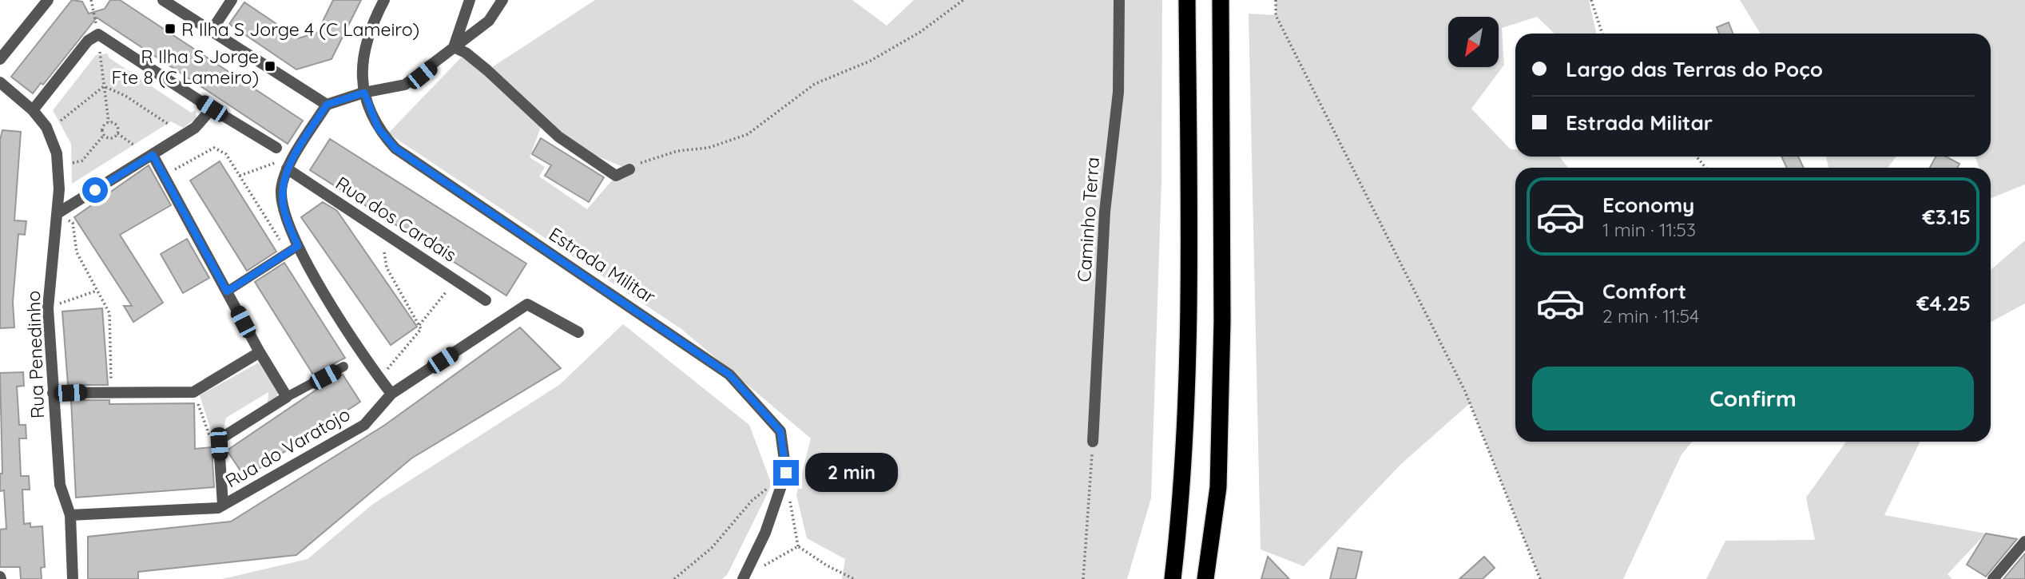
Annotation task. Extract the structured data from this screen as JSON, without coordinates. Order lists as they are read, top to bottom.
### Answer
{
  "streets": {
    "street": [
      "Rua dos Cardais",
      "Caminho Terra",
      "Estrada Militar",
      "Rua Penedinho",
      "Rua do Varatojo"
    ]
  },
  "crossings": [
    ["Rua Penedinho", "Rua do Varatojo"]
  ],
  "places": {
    "transit": ["R Ilha S Jorge 4 (C Lameiro)", "R Ilha S Jorge Fte 8 (C Lameiro)"]
  },
  "north": "bottom left",
  "page": {
    "banner": ["Largo das Terras do Poço", "Estrada Militar"],
    "list": [
      {
        "name": "Economy",
        "note": "1 min · 11:53",
        "value": "€3.15"
      },
      {
        "name": "Comfort",
        "note": "2 min · 11:54",
        "value": "€4.25"
      }
    ],
    "buttons": "Confirm",
    "bubble": "2 min"
  }
}
